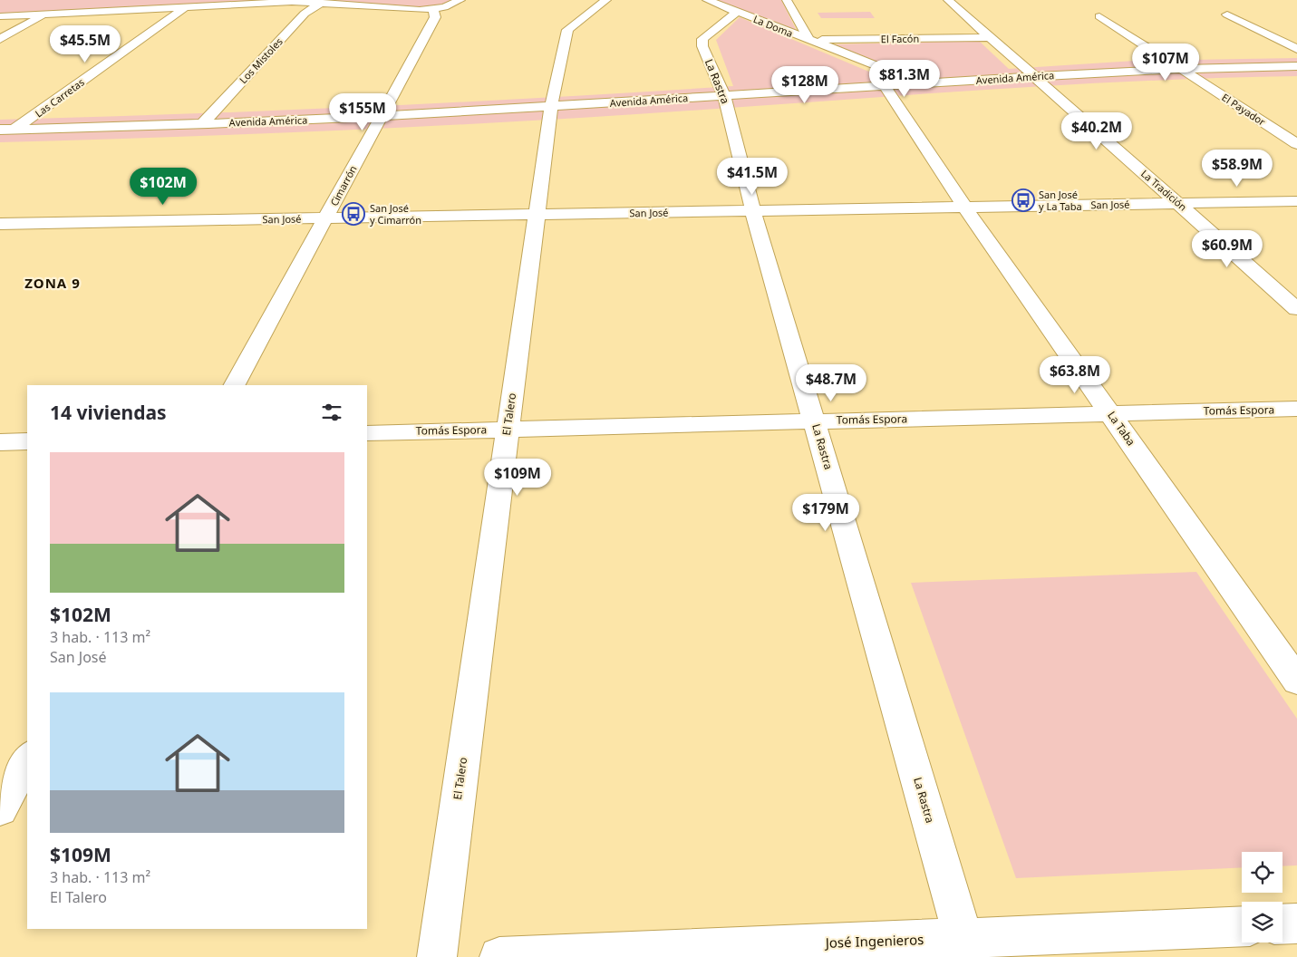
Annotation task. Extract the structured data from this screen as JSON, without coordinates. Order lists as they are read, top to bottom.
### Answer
{
  "streets": {
    "street": [
      "La Doma",
      "El Facón",
      "Los Mistoles",
      "Avenida América",
      "La Rastra",
      "Las Carretas",
      "El Payador",
      "Cimarrón",
      "La Tradición",
      "San José",
      "Tomás Espora",
      "El Talero",
      "La Taba",
      "José Ingenieros"
    ]
  },
  "crossings": [
    ["La Doma", "El Facón"],
    ["La Doma", "La Rastra"],
    ["El Facón", "La Tradición"],
    ["Los Mistoles", "Avenida América"],
    ["Avenida América", "La Rastra"],
    ["Avenida América", "Las Carretas"],
    ["Avenida América", "El Payador"],
    ["Avenida América", "Cimarrón"],
    ["Avenida América", "La Tradición"],
    ["Avenida América", "El Talero"],
    ["Avenida América", "La Taba"],
    ["La Rastra", "San José"],
    ["La Rastra", "Tomás Espora"],
    ["La Rastra", "José Ingenieros"],
    ["Cimarrón", "San José"],
    ["La Tradición", "San José"],
    ["San José", "El Talero"],
    ["San José", "La Taba"],
    ["Tomás Espora", "El Talero"],
    ["Tomás Espora", "La Taba"]
  ],
  "districts": ["ZONA 9"],
  "places": {
    "bus stop": ["San José y La Taba", "San José y Cimarrón"]
  },
  "page": {
    "price": [
      "$45.5M",
      "$107M",
      "$81.3M",
      "$128M",
      "$155M",
      "$40.2M",
      "$58.9M",
      "$41.5M",
      "$102M",
      "$60.9M",
      "$63.8M",
      "$48.7M",
      "$109M",
      "$179M"
    ],
    "heading": "14 viviendas",
    "list": [
      {
        "name": "$102M",
        "note": "3 hab. · 113 m² · San José"
      },
      {
        "name": "$109M",
        "note": "3 hab. · 113 m² · El Talero"
      }
    ]
  }
}
